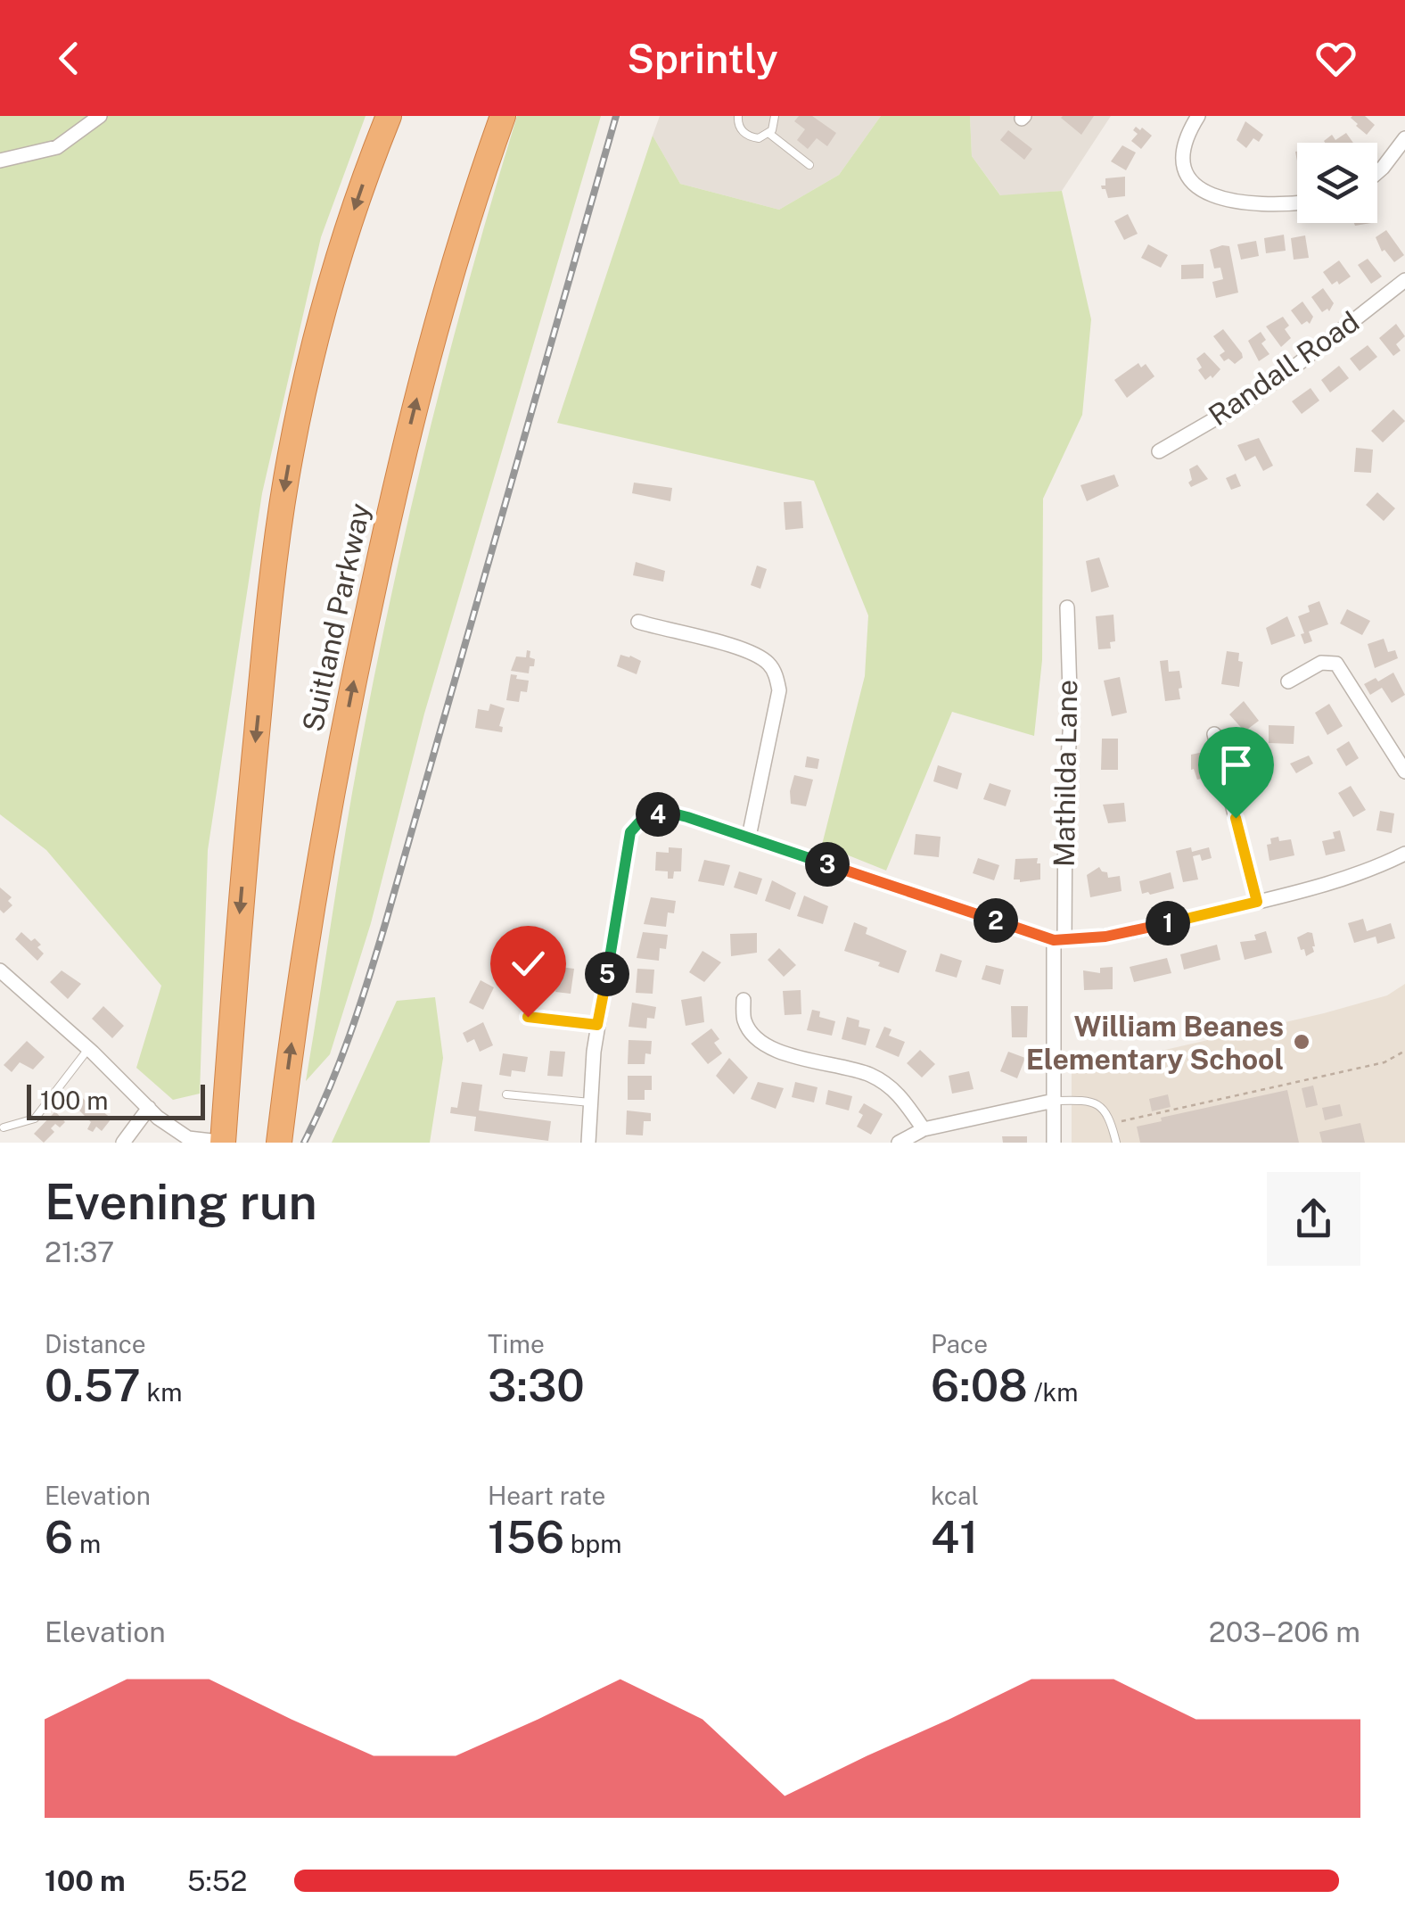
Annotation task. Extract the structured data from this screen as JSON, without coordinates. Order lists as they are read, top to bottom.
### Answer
{
  "streets": {
    "highway": ["Suitland Parkway"],
    "street": ["Randall Road", "Mathilda Lane"]
  },
  "places": ["William Beanes Elementary School"],
  "scale_bar": "100 m",
  "page": {
    "header": "Sprintly",
    "pins": [
      "4",
      "3",
      "2",
      "1",
      "5"
    ],
    "scale": "100 m",
    "heading": ["Evening run", "21:37"],
    "stats": [
      ["Distance", "0.57 km"],
      ["Time", "3:30"],
      ["Pace", "6:08 /km"],
      ["Elevation", "6 m"],
      ["Heart rate", "156 bpm"],
      ["kcal", "41"]
    ],
    "chart": ["Elevation", "203–206 m"],
    "list": [
      {
        "name": "100 m",
        "note": "5:52"
      }
    ]
  }
}
